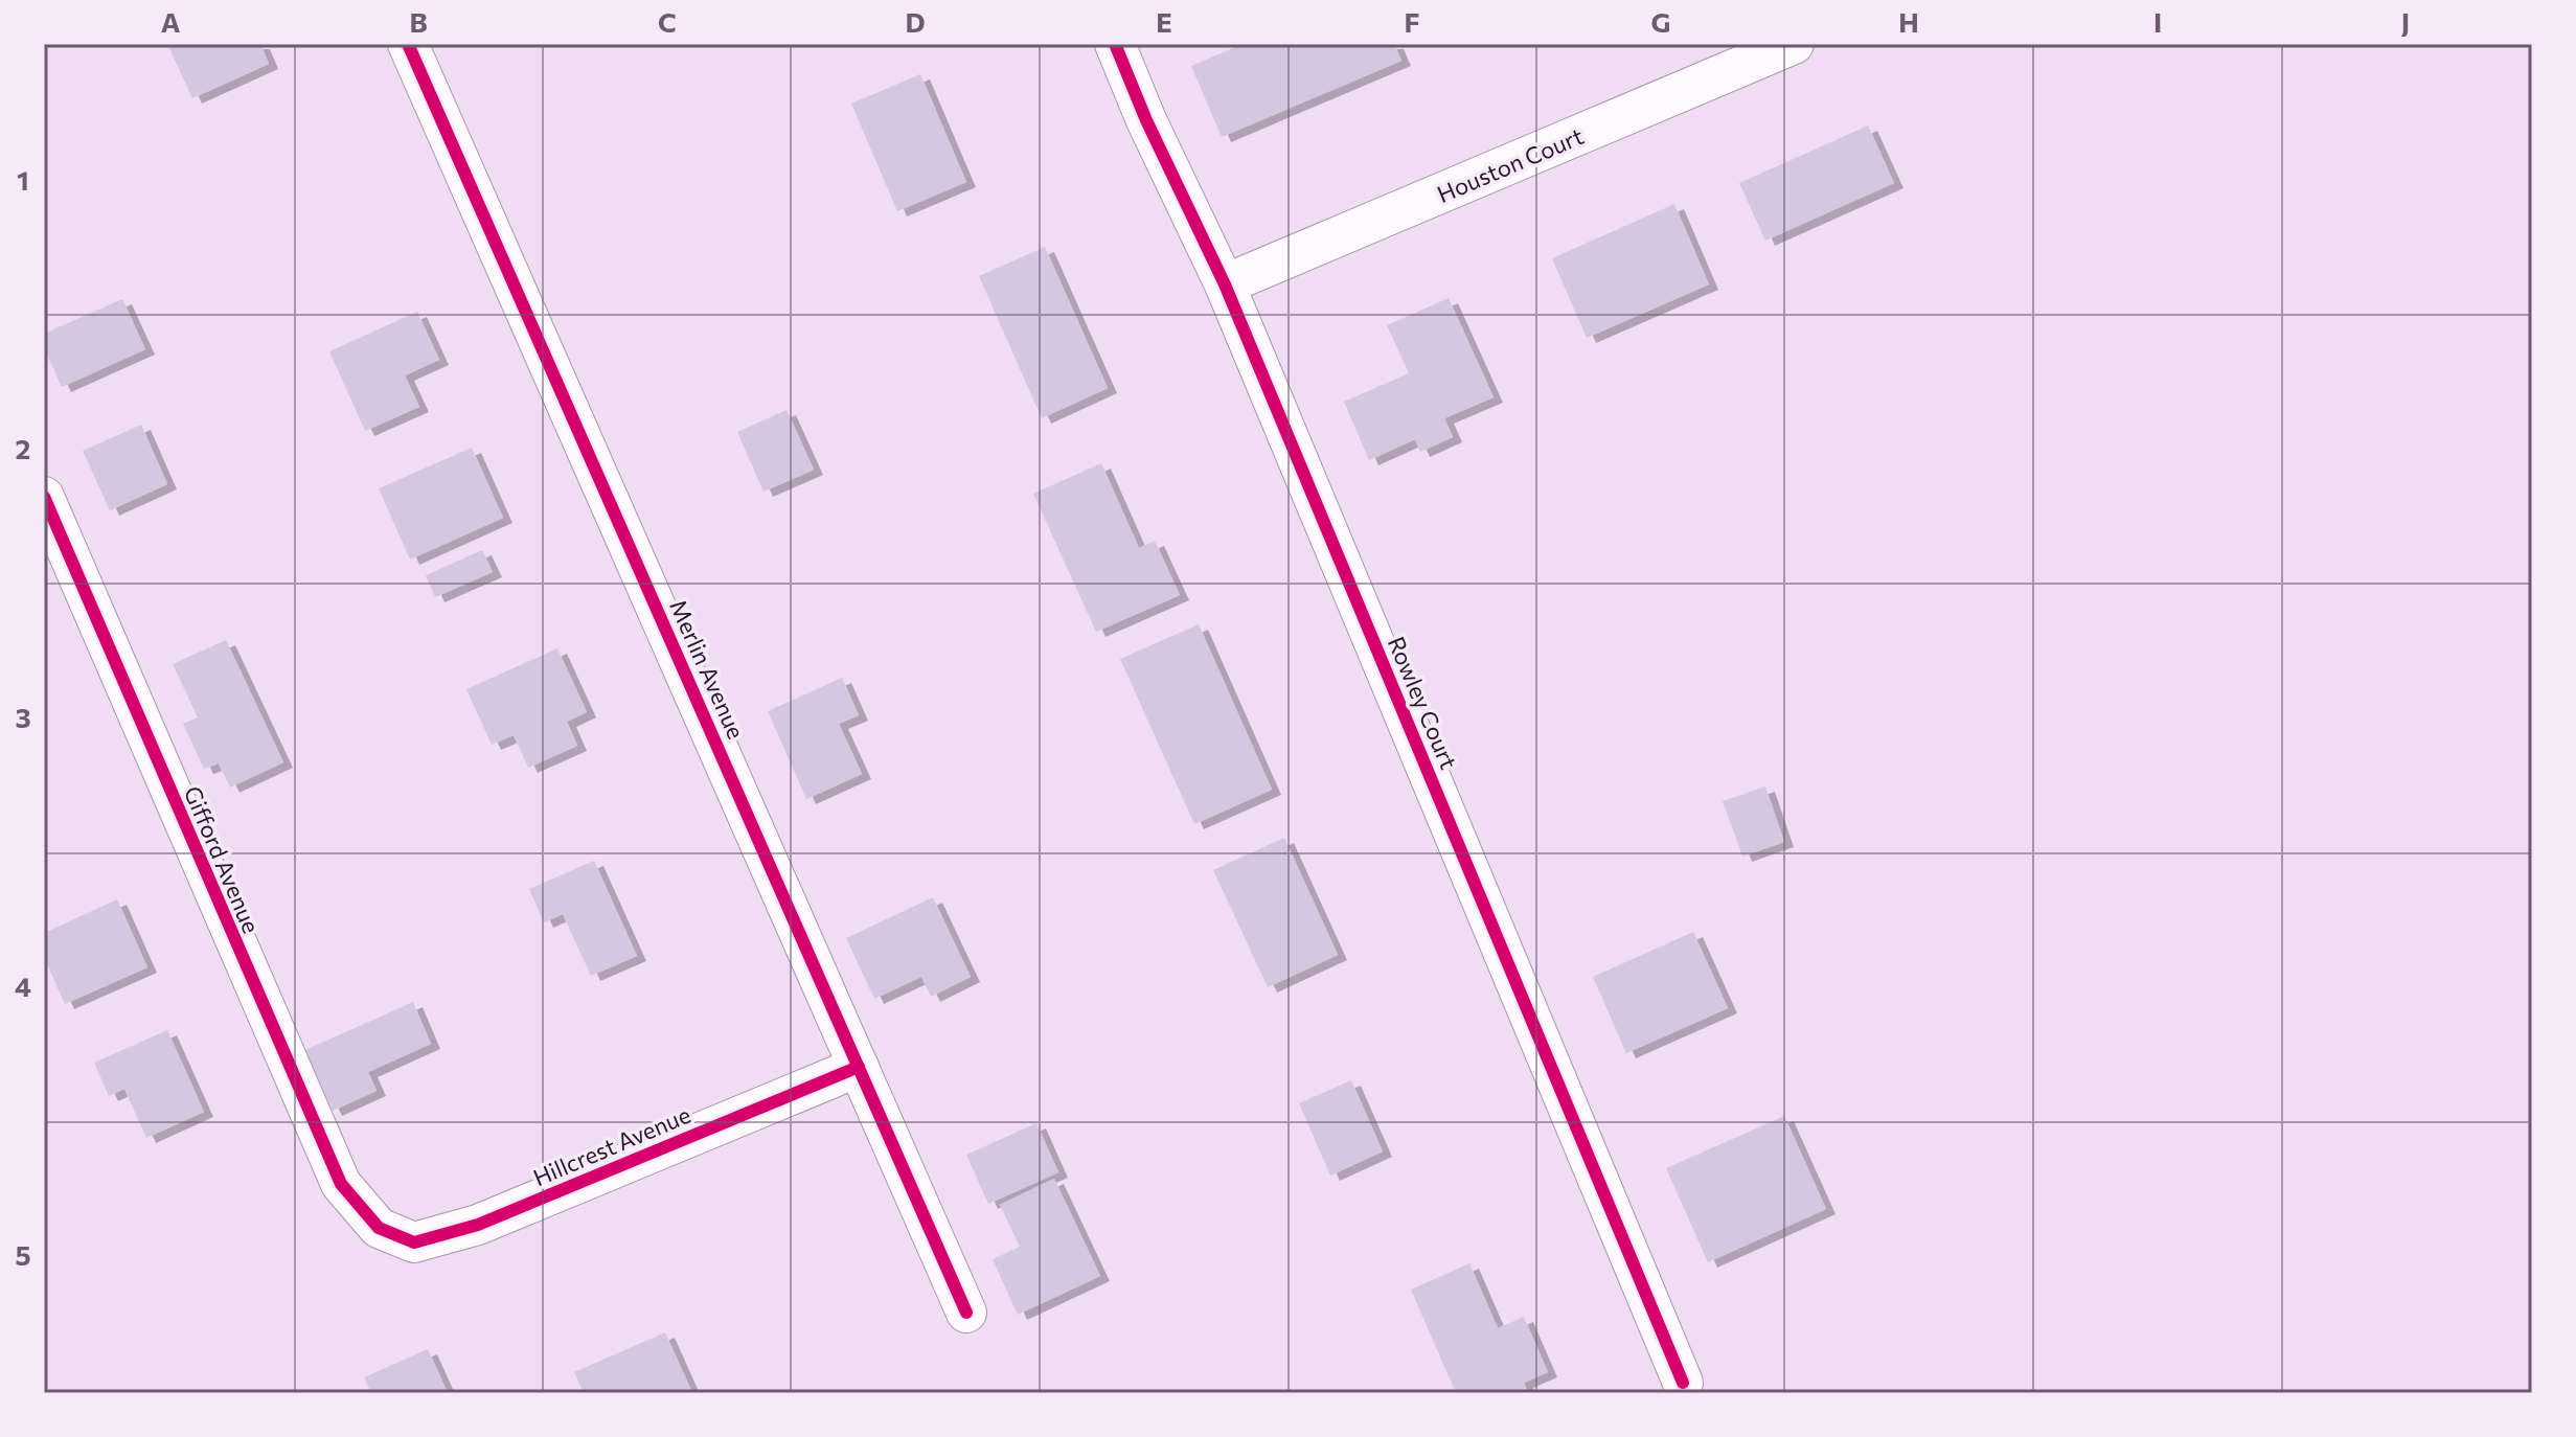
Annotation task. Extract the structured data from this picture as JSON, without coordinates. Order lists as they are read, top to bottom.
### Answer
{
  "streets": {
    "street": [
      "Houston Court",
      "Merlin Avenue",
      "Rowley Court",
      "Gifford Avenue",
      "Hillcrest Avenue"
    ]
  },
  "crossings": [
    ["Houston Court", "Rowley Court"],
    ["Merlin Avenue", "Hillcrest Avenue"],
    ["Gifford Avenue", "Hillcrest Avenue"]
  ],
  "grid": {
    "columns": [
      "A",
      "B",
      "C",
      "D",
      "E",
      "F",
      "G",
      "H",
      "I",
      "J"
    ],
    "rows": [
      "1",
      "2",
      "3",
      "4",
      "5"
    ]
  }
}
